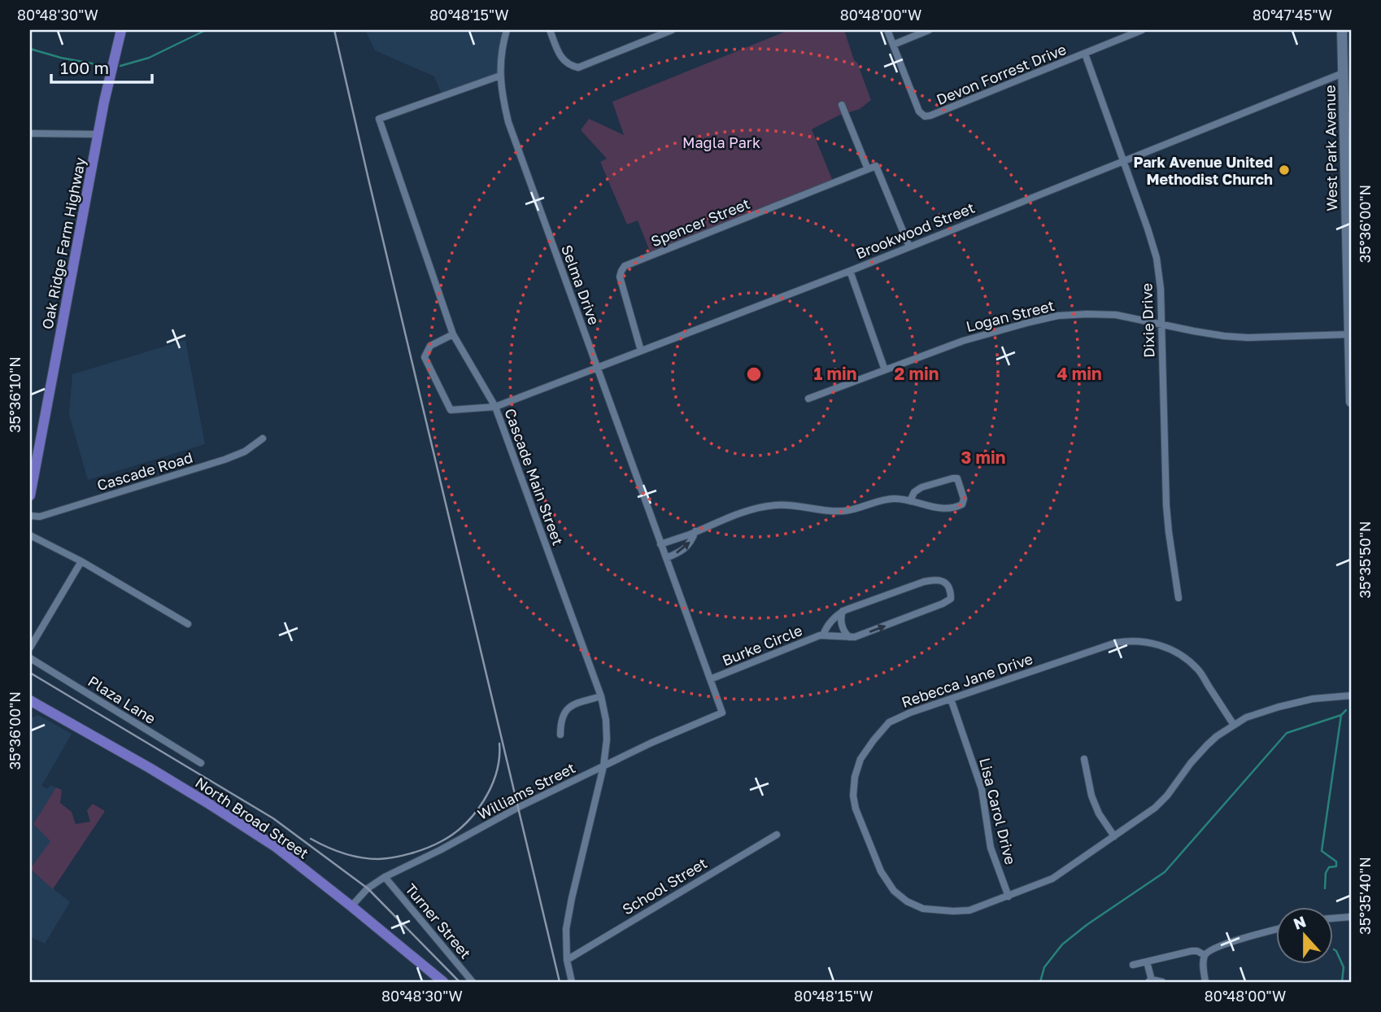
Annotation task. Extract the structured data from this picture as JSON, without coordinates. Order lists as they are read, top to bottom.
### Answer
{
  "streets": {
    "main road": ["West Park Avenue", "Oak Ridge Farm Highway", "North Broad Street"],
    "street": [
      "Devon Forrest Drive",
      "Spencer Street",
      "Brookwood Street",
      "Selma Drive",
      "Logan Street",
      "Dixie Drive",
      "Cascade Road",
      "Cascade Main Street",
      "Burke Circle",
      "Rebecca Jane Drive",
      "Plaza Lane",
      "Williams Street",
      "Lisa Carol Drive",
      "School Street",
      "Turner Street"
    ]
  },
  "crossings": [
    ["Devon Forrest Drive", "Dixie Drive"],
    ["West Park Avenue", "Brookwood Street"],
    ["West Park Avenue", "Logan Street"],
    ["Spencer Street", "Brookwood Street"],
    ["Brookwood Street", "Selma Drive"],
    ["Brookwood Street", "Dixie Drive"],
    ["Brookwood Street", "Cascade Main Street"],
    ["Selma Drive", "Cascade Main Street"],
    ["Selma Drive", "Burke Circle"],
    ["Selma Drive", "Williams Street"],
    ["Logan Street", "Dixie Drive"],
    ["Cascade Main Street", "Williams Street"],
    ["Cascade Main Street", "School Street"],
    ["Rebecca Jane Drive", "Lisa Carol Drive"],
    ["Williams Street", "North Broad Street"],
    ["Williams Street", "Turner Street"]
  ],
  "parks": ["Magla Park"],
  "places": ["Park Avenue United Methodist Church"],
  "scale_bar": "100 m",
  "north": "top",
  "coordinates": [
    "80°48'30\"W",
    "80°48'15\"W",
    "80°48'00\"W",
    "80°47'45\"W",
    "35°36'00\"N",
    "35°36'10\"N",
    "35°35'50\"N",
    "35°35'40\"N"
  ],
  "rings": [
    "1 min",
    "2 min",
    "4 min",
    "3 min"
  ]
}
